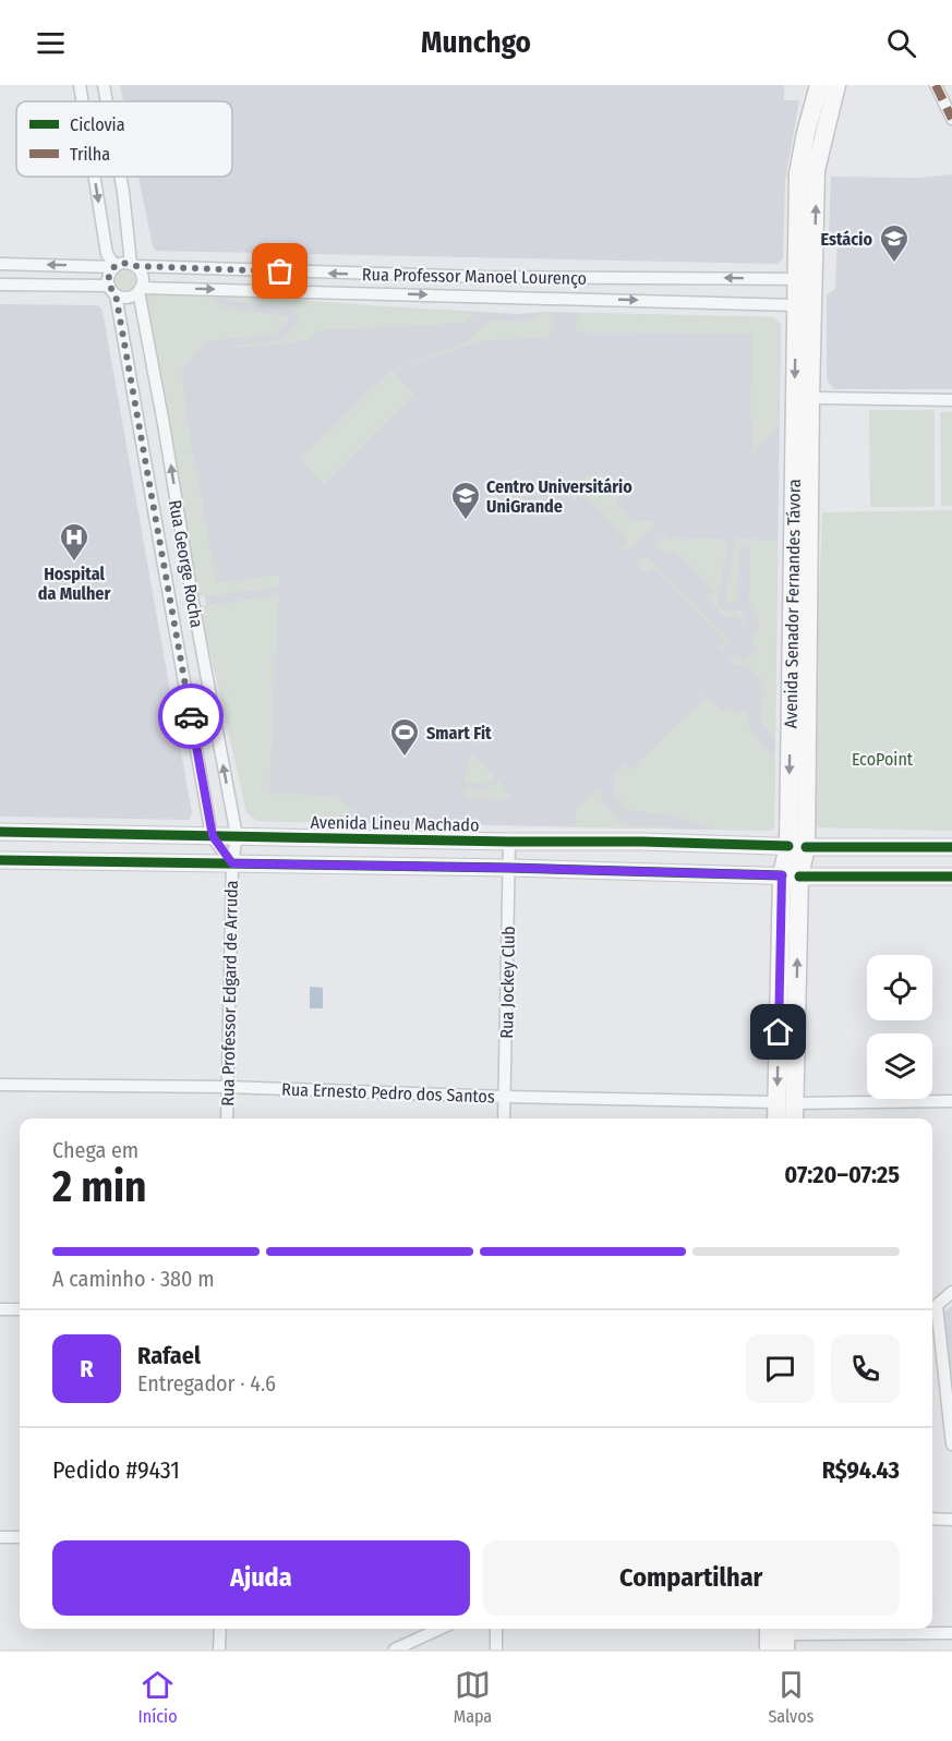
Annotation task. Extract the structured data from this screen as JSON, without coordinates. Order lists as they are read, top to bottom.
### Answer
{
  "streets": {
    "main road": ["Avenida Senador Fernandes Távora"],
    "street": [
      "Rua Professor Manoel Lourenço",
      "Rua George Rocha",
      "Avenida Lineu Machado",
      "Rua Jockey Club",
      "Rua Professor Edgard de Arruda",
      "Rua Ernesto Pedro dos Santos"
    ]
  },
  "crossings": [
    ["Rua Professor Manoel Lourenço", "Rua George Rocha"],
    ["Rua Professor Manoel Lourenço", "Avenida Senador Fernandes Távora"],
    ["Rua George Rocha", "Avenida Lineu Machado"],
    ["Rua George Rocha", "Rua Professor Edgard de Arruda"],
    ["Avenida Senador Fernandes Távora", "Avenida Lineu Machado"],
    ["Avenida Senador Fernandes Távora", "Rua Ernesto Pedro dos Santos"],
    ["Avenida Lineu Machado", "Rua Jockey Club"],
    ["Avenida Lineu Machado", "Rua Professor Edgard de Arruda"],
    ["Rua Jockey Club", "Rua Ernesto Pedro dos Santos"],
    ["Rua Professor Edgard de Arruda", "Rua Ernesto Pedro dos Santos"]
  ],
  "parks": ["EcoPoint"],
  "places": {
    "school or university": ["Estácio", "Centro Universitário UniGrande"],
    "hospital": ["Hospital da Mulher"],
    "sports": ["Smart Fit"]
  },
  "legend": ["Ciclovia", "Trilha"],
  "page": {
    "header": "Munchgo",
    "heading": ["2 min", "Chega em", "07:20–07:25"],
    "panel": [
      "Rafael",
      "Entregador · 4.6",
      "Pedido #9431",
      "R$94.43"
    ],
    "bar": "A caminho · 380 m",
    "round": "R",
    "buttons": ["Ajuda", "Compartilhar"],
    "tabs": ["Início", "Mapa", "Salvos"]
  }
}
